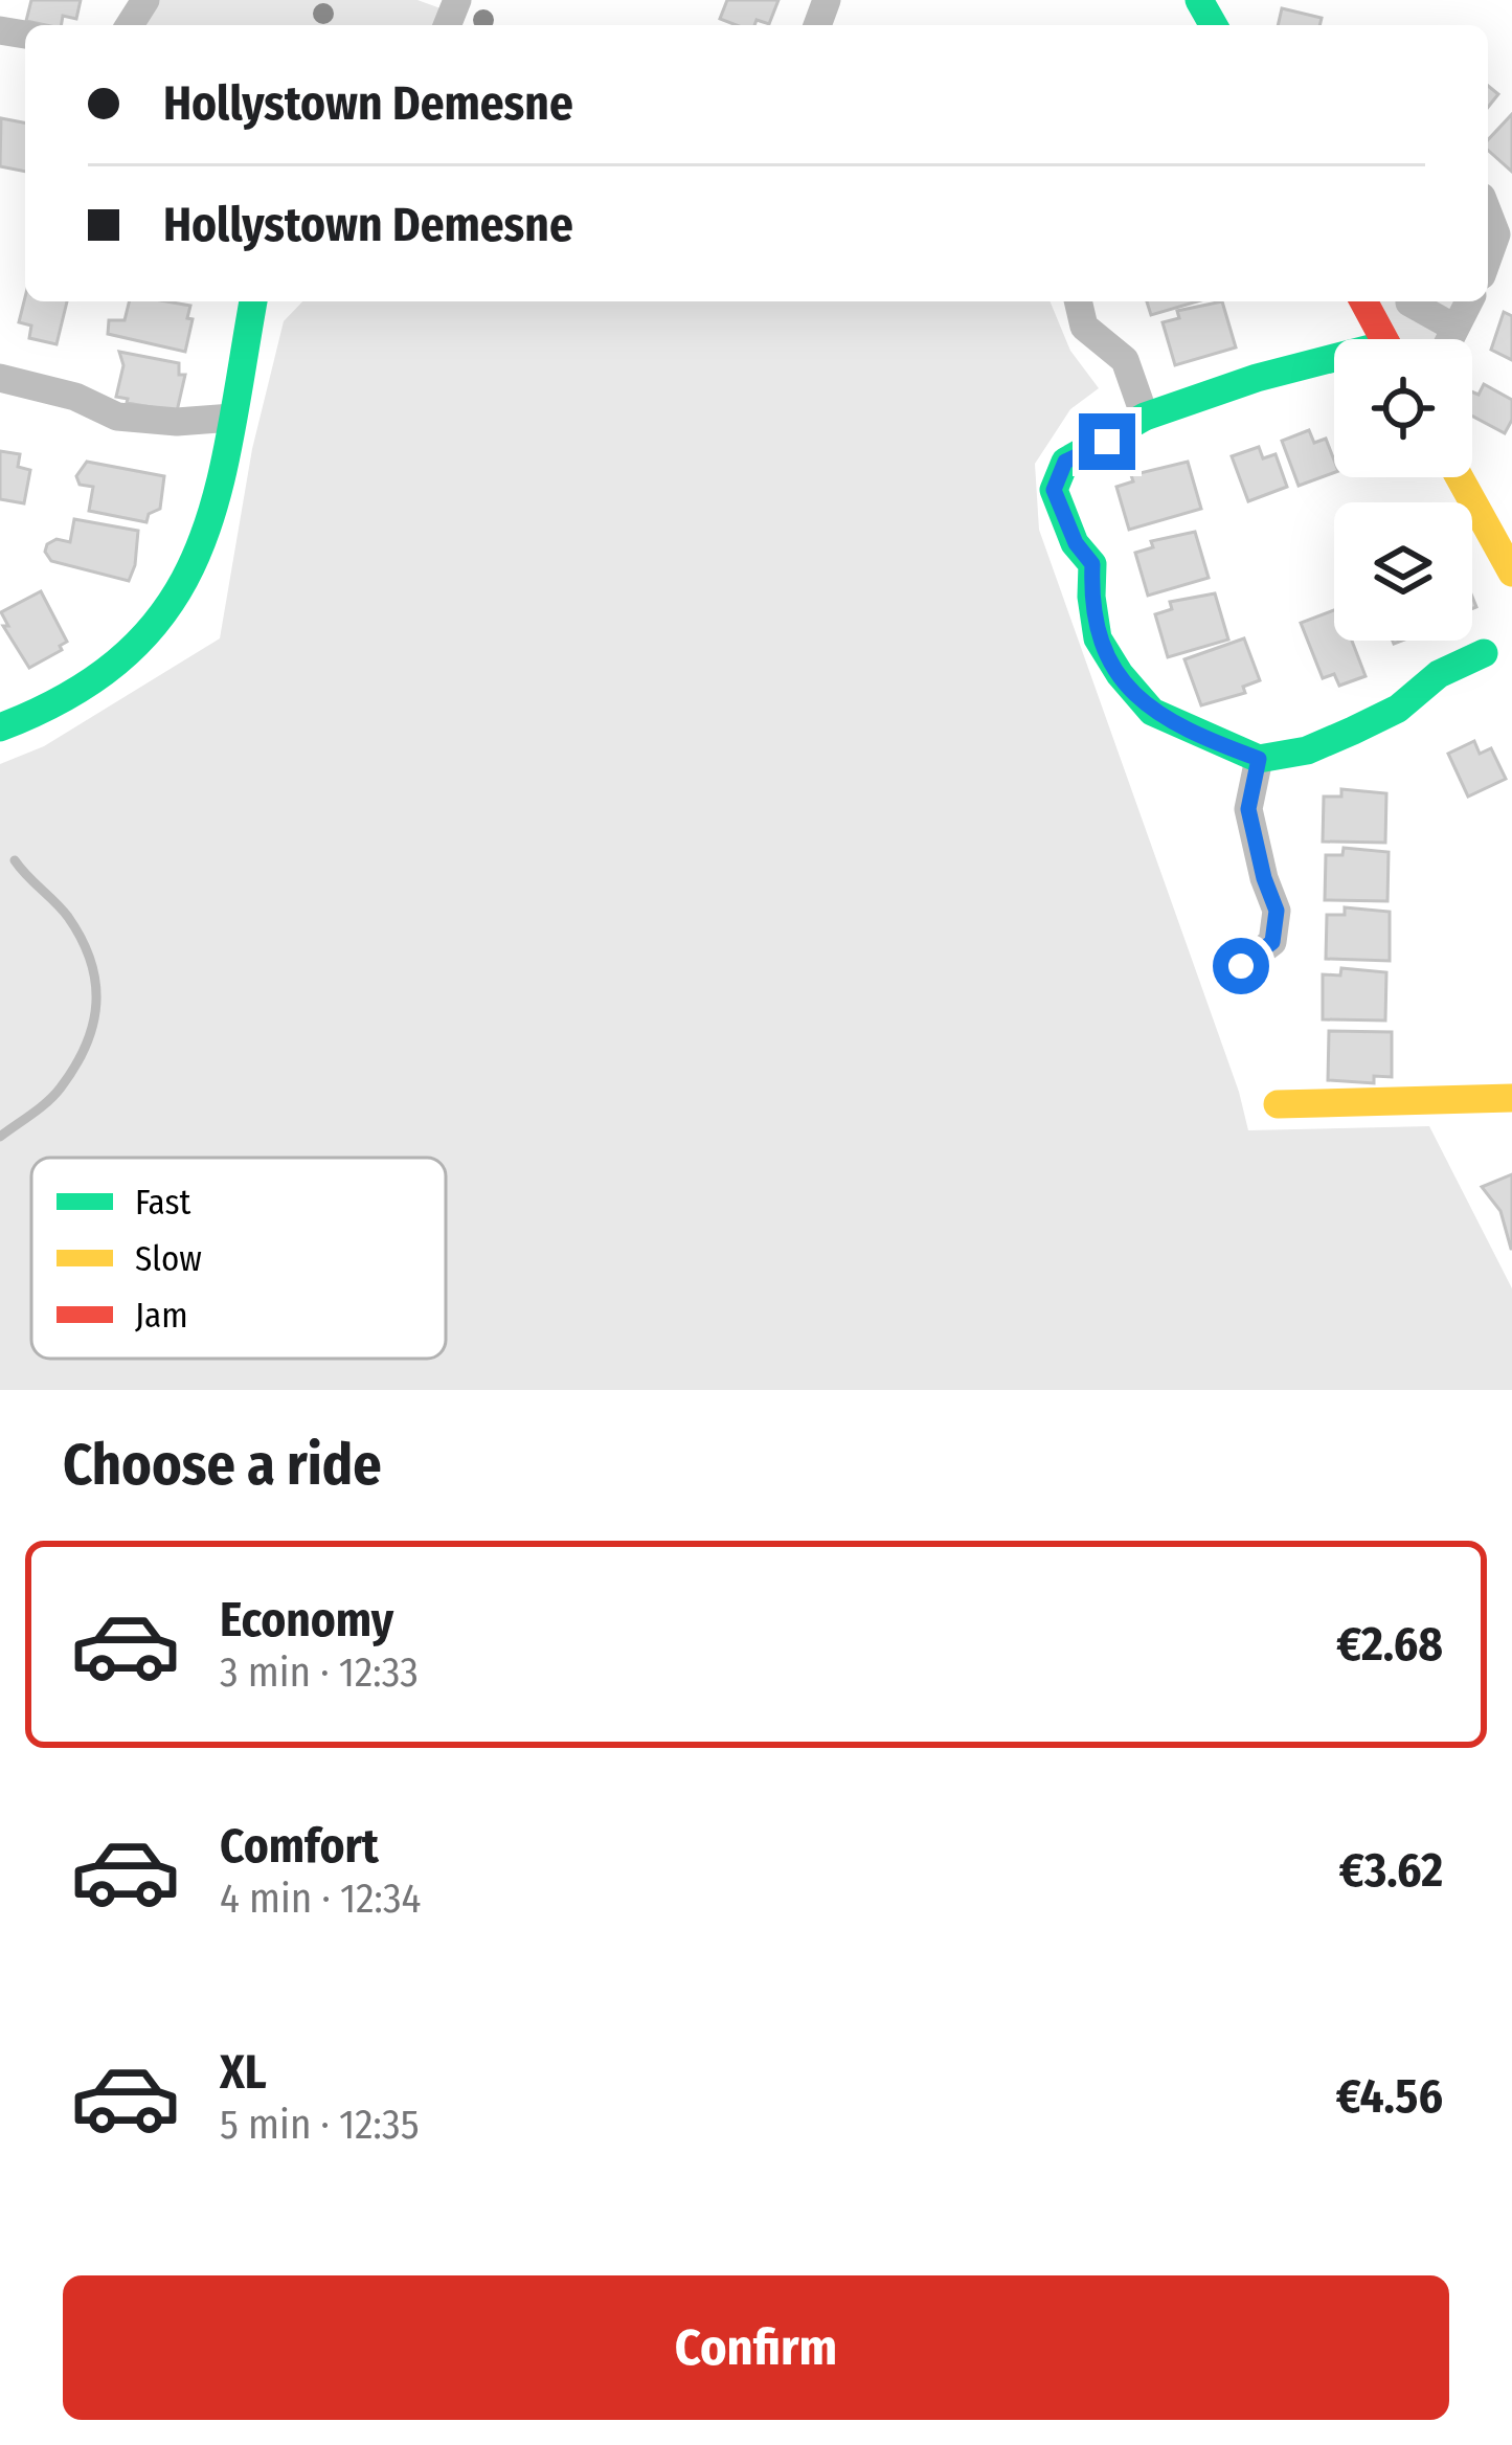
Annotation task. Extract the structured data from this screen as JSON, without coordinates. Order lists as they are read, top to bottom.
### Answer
{
  "legend": ["Fast", "Slow", "Jam"],
  "page": {
    "banner": ["Hollystown Demesne", "Hollystown Demesne"],
    "heading": "Choose a ride",
    "list": [
      {
        "name": "Economy",
        "note": "3 min · 12:33",
        "value": "€2.68"
      },
      {
        "name": "Comfort",
        "note": "4 min · 12:34",
        "value": "€3.62"
      },
      {
        "name": "XL",
        "note": "5 min · 12:35",
        "value": "€4.56"
      }
    ],
    "buttons": "Confirm"
  }
}
